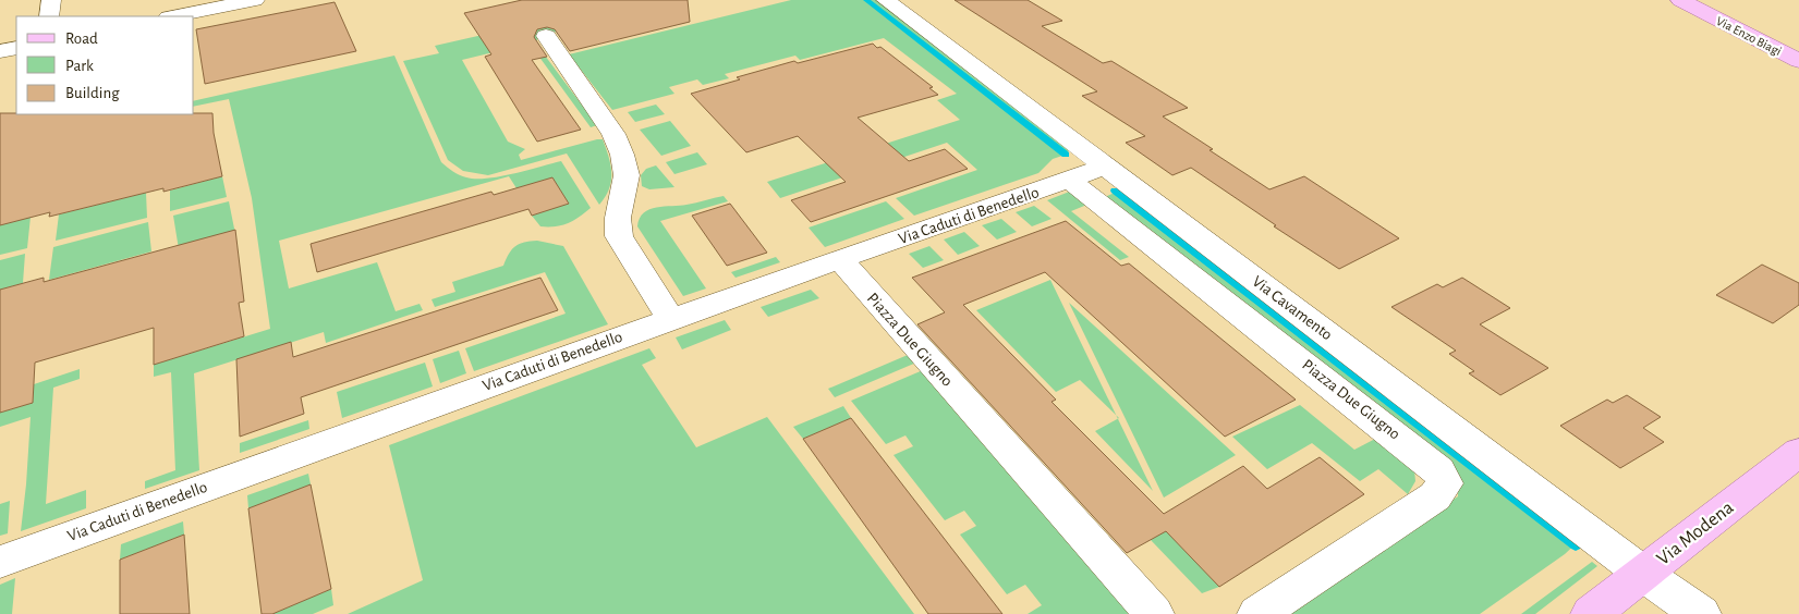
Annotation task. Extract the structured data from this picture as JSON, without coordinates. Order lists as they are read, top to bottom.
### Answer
{
  "streets": {
    "main road": ["Via Enzo Biagi", "Via Modena"],
    "street": ["Via Caduti di Benedello", "Via Cavamento", "Piazza Due Giugno"]
  },
  "crossings": [
    ["Via Caduti di Benedello", "Via Cavamento"],
    ["Via Caduti di Benedello", "Piazza Due Giugno"],
    ["Via Cavamento", "Via Modena"]
  ],
  "legend": ["Road", "Park", "Building"]
}
